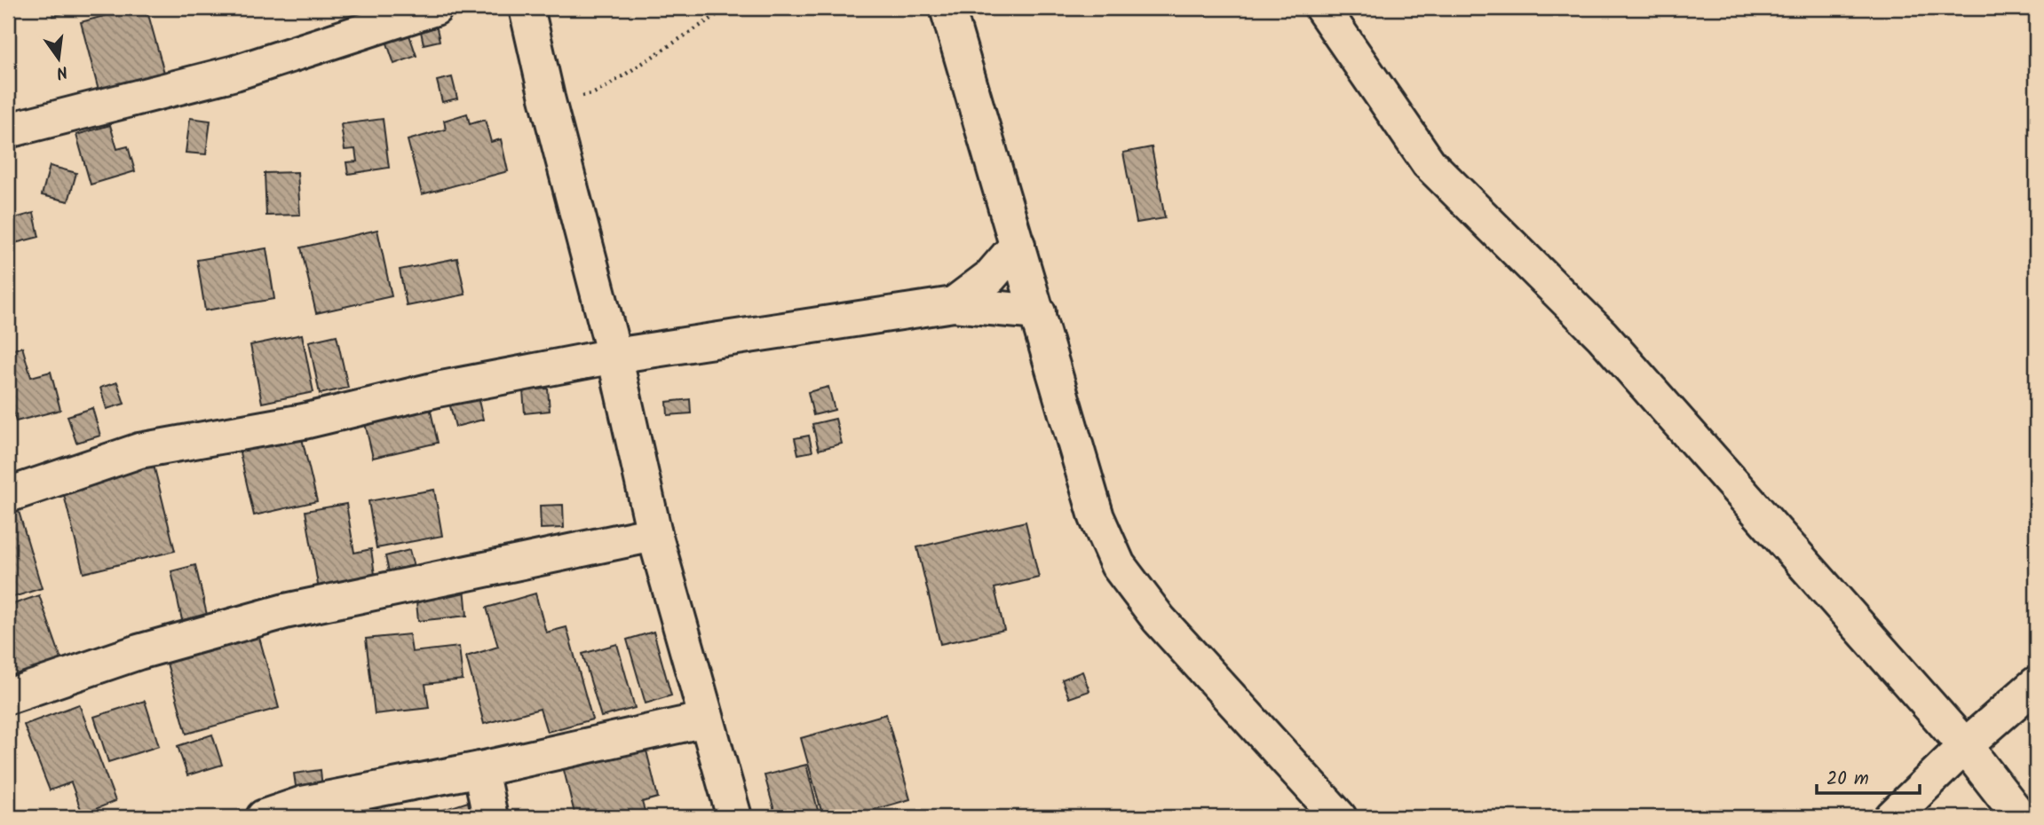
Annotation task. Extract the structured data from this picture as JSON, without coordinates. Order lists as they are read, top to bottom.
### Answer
{
  "scale_bar": "20 m",
  "north": "bottom"
}
